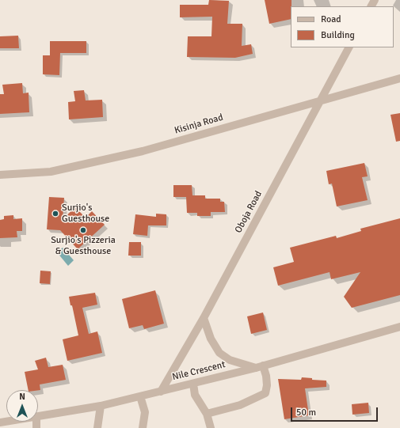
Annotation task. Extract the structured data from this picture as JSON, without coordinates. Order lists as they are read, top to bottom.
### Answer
{
  "streets": {
    "street": ["Kisinja Road", "Oboja Road", "Nile Crescent"]
  },
  "crossings": [
    ["Kisinja Road", "Oboja Road"],
    ["Oboja Road", "Nile Crescent"]
  ],
  "places": ["Surjio's Guesthouse", "Surjio's Pizzeria & Guesthouse"],
  "legend": ["Road", "Building"],
  "scale_bar": "50 m",
  "north": "top"
}
